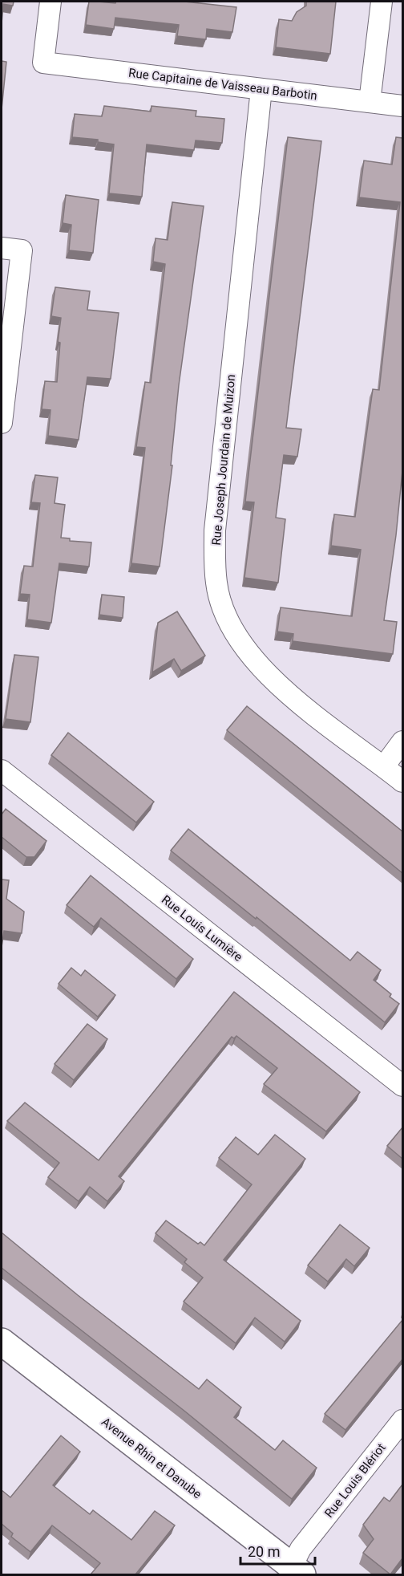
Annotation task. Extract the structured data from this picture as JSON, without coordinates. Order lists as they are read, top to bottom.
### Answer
{
  "streets": {
    "street": [
      "Rue Capitaine de Vaisseau Barbotin",
      "Rue Joseph Jourdain de Muizon",
      "Rue Louis Lumière",
      "Avenue Rhin et Danube",
      "Rue Louis Blériot"
    ]
  },
  "crossings": [
    ["Rue Capitaine de Vaisseau Barbotin", "Rue Joseph Jourdain de Muizon"],
    ["Avenue Rhin et Danube", "Rue Louis Blériot"]
  ],
  "scale_bar": "20 m"
}
